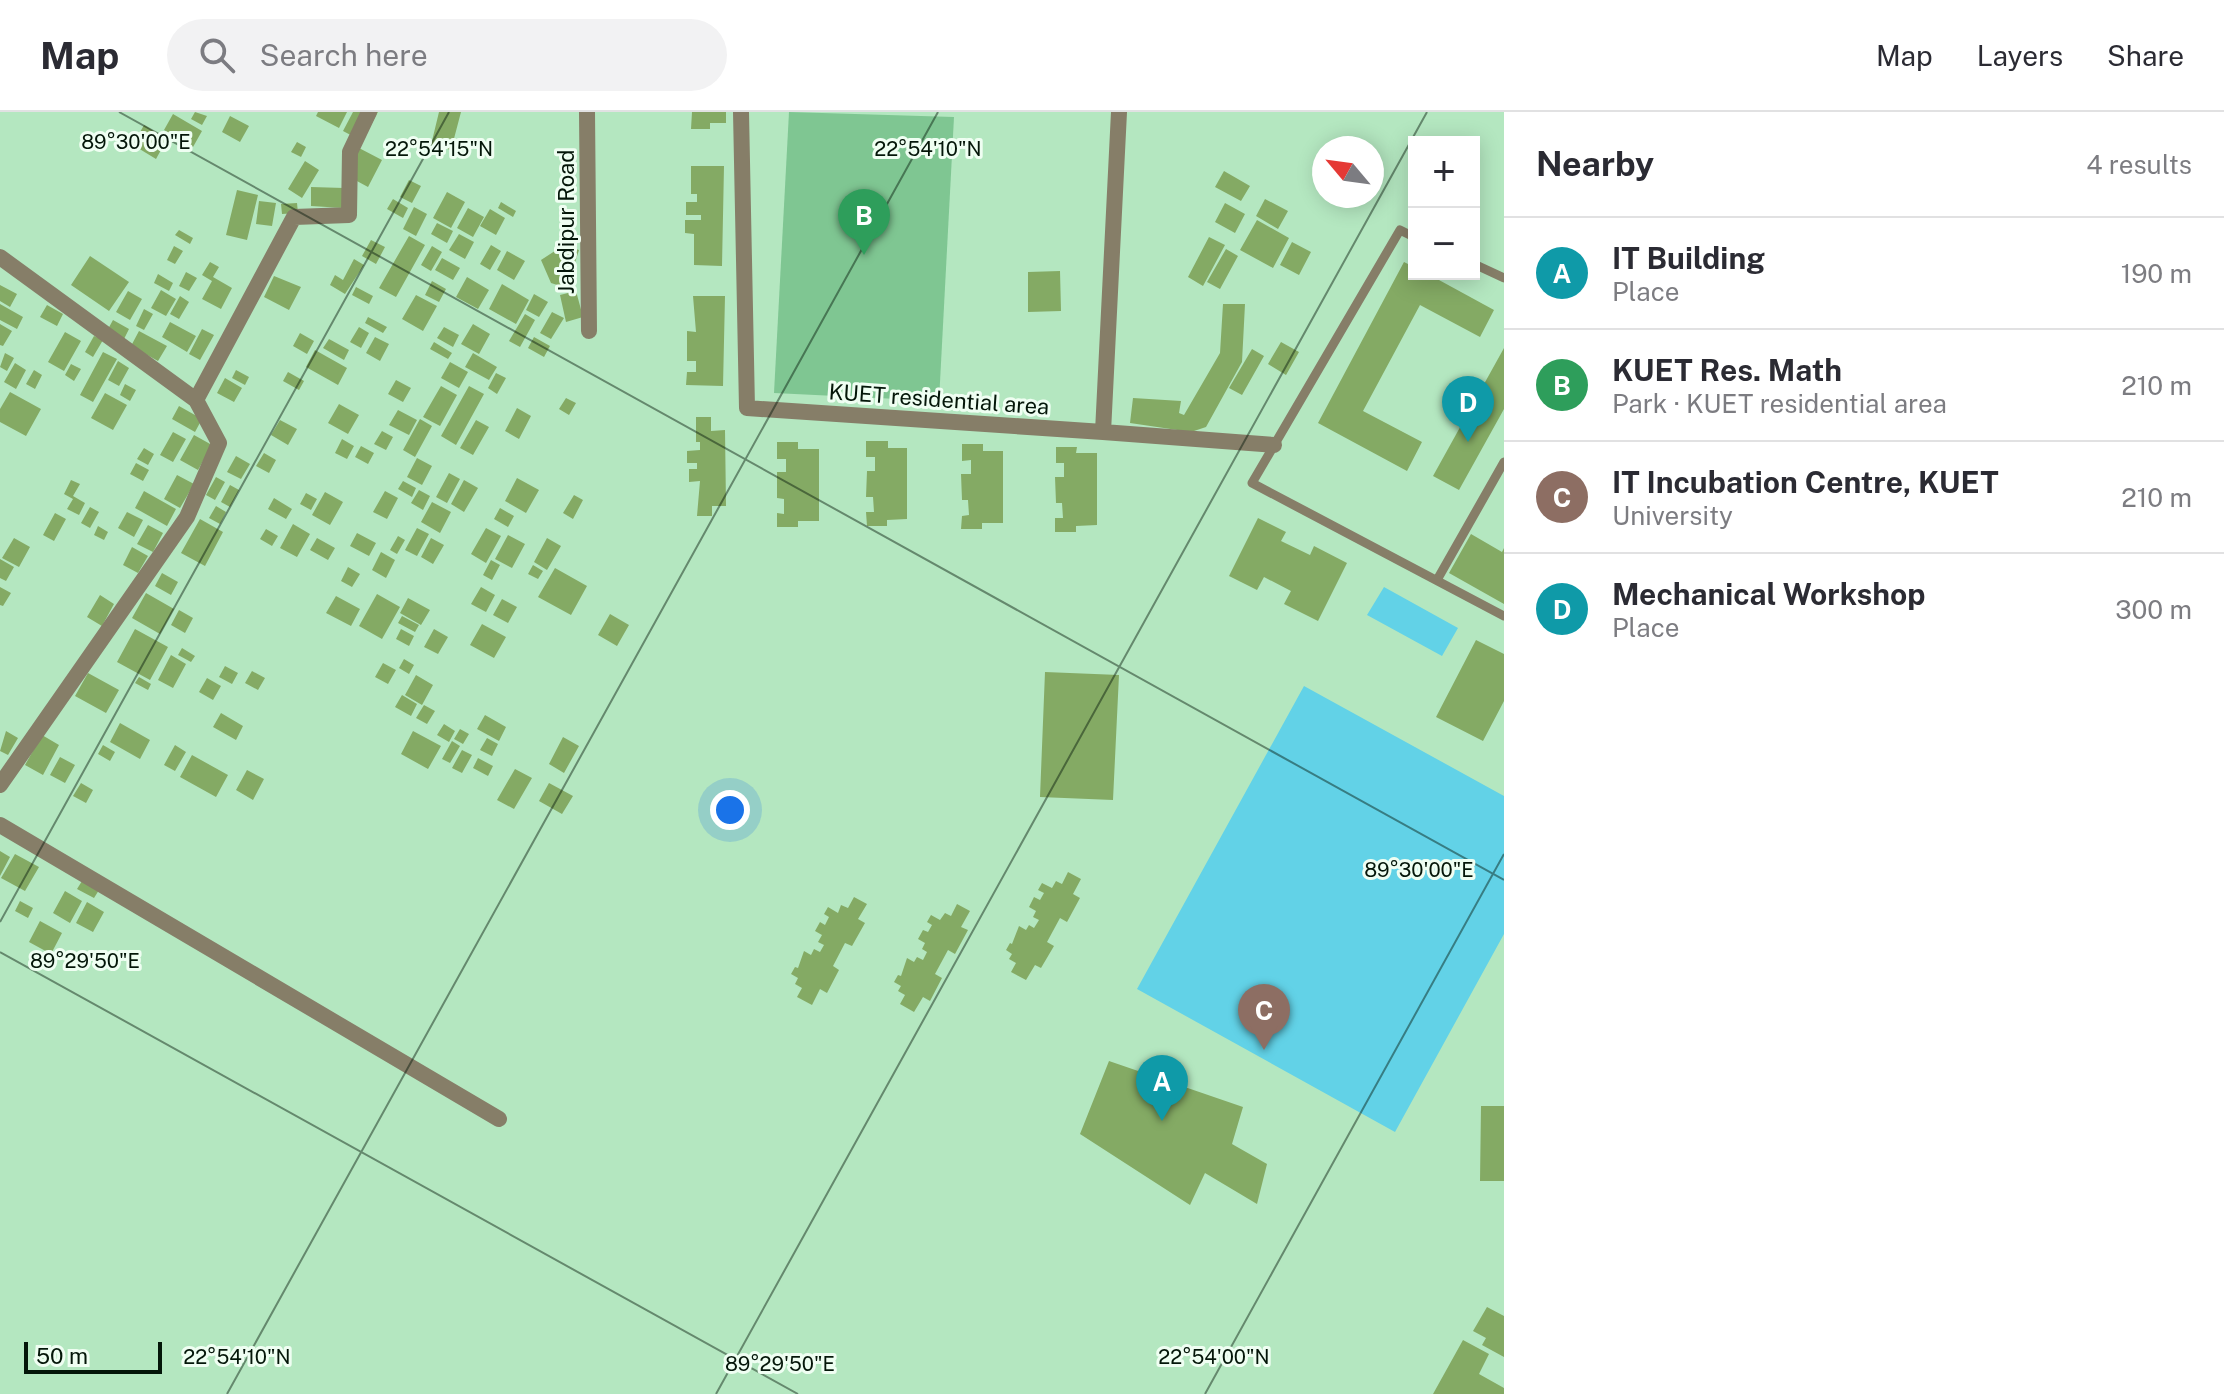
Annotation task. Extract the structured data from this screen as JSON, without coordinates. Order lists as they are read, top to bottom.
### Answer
{
  "streets": {
    "street": ["Jabdipur Road", "KUET residential area"]
  },
  "scale_bar": "50 m",
  "north": "top left",
  "page": {
    "header": "Map",
    "search": "Search here",
    "nav": ["Map", "Layers", "Share"],
    "heading": ["Nearby", "4 results"],
    "map_buttons": ["+", "−"],
    "pins": [
      "B",
      "D",
      "C",
      "A"
    ],
    "list": [
      {
        "mark": "A",
        "name": "IT Building",
        "note": "Place",
        "value": "190 m"
      },
      {
        "mark": "B",
        "name": "KUET Res. Math",
        "note": "Park · KUET residential area",
        "value": "210 m"
      },
      {
        "mark": "C",
        "name": "IT Incubation Centre, KUET",
        "note": "University",
        "value": "210 m"
      },
      {
        "mark": "D",
        "name": "Mechanical Workshop",
        "note": "Place",
        "value": "300 m"
      }
    ],
    "scale": "50 m"
  },
  "coordinates": [
    "89°30'00\"E",
    "22°54'15\"N",
    "22°54'10\"N",
    "89°29'50\"E",
    "22°54'00\"N"
  ]
}
